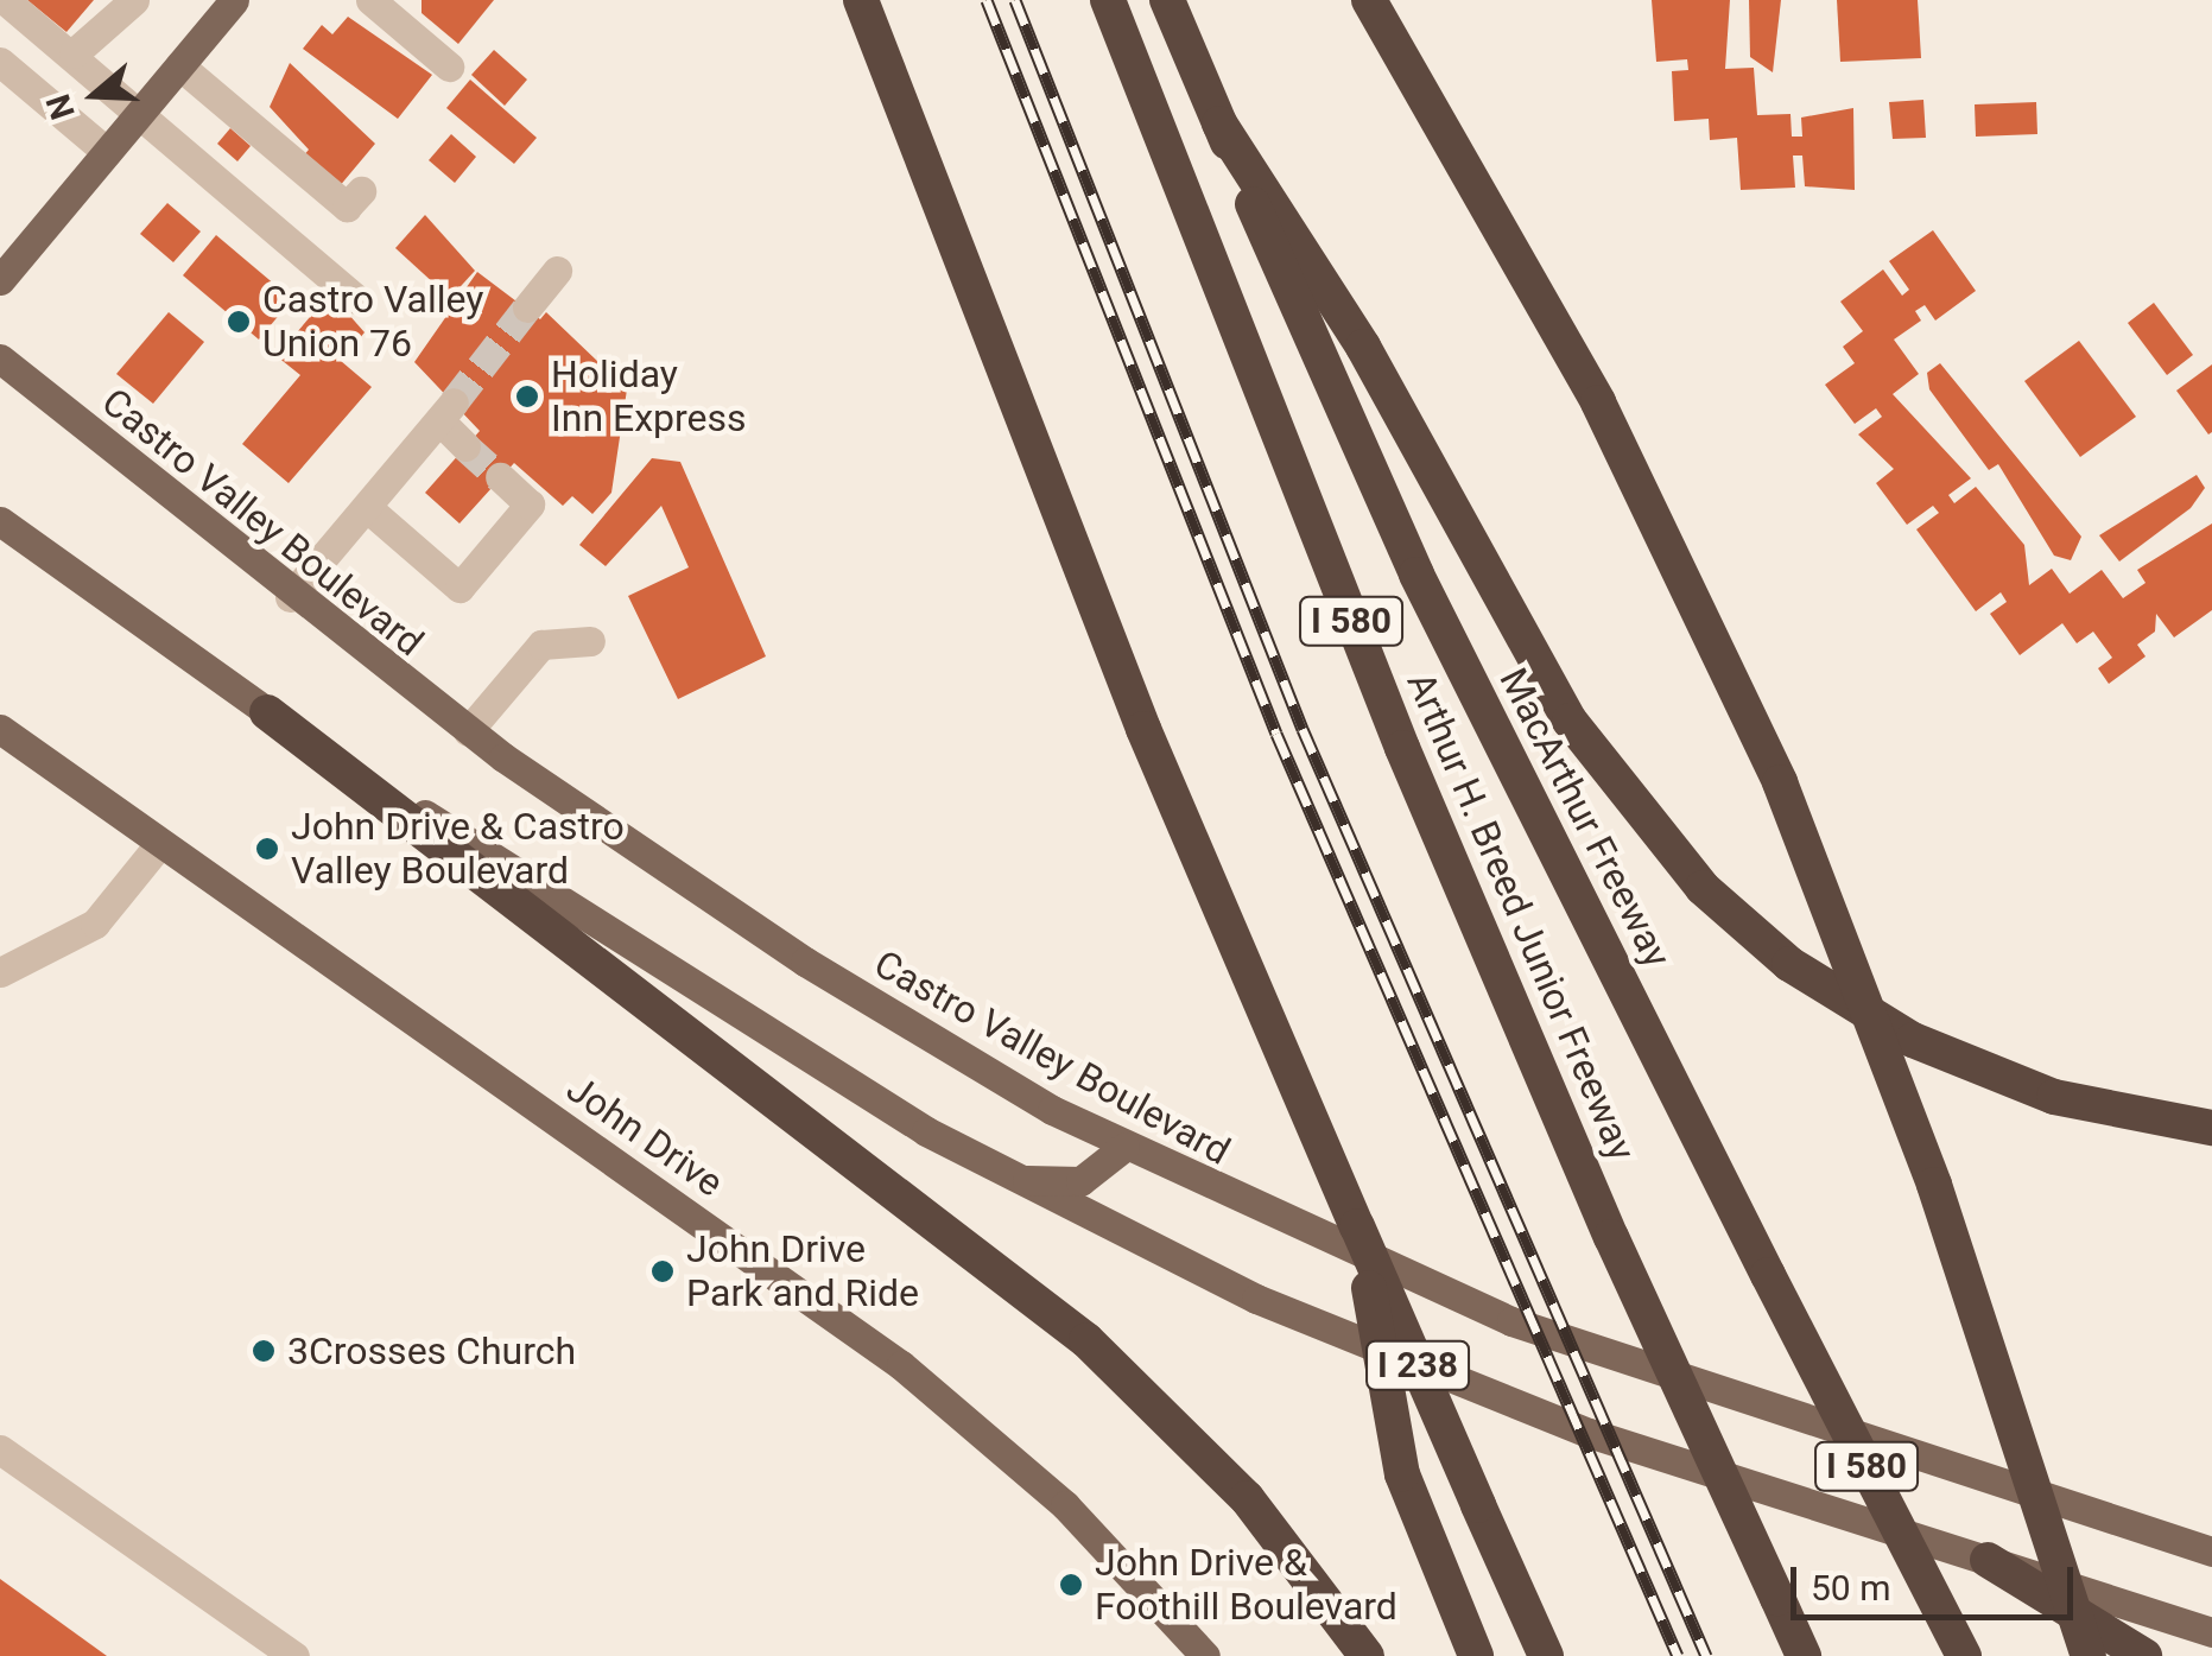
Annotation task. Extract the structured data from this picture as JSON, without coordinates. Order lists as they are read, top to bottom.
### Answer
{
  "streets": {
    "highway": [
      "I 580",
      "MacArthur Freeway",
      "Arthur H. Breed Junior Freeway",
      "I 238"
    ],
    "main road": ["Castro Valley Boulevard", "John Drive"]
  },
  "places": [
    "Castro Valley Union 76",
    "Holiday Inn Express",
    "John Drive & Castro Valley Boulevard",
    "John Drive Park and Ride",
    "3Crosses Church",
    "John Drive & Foothill Boulevard"
  ],
  "scale_bar": "50 m",
  "north": "left"
}
